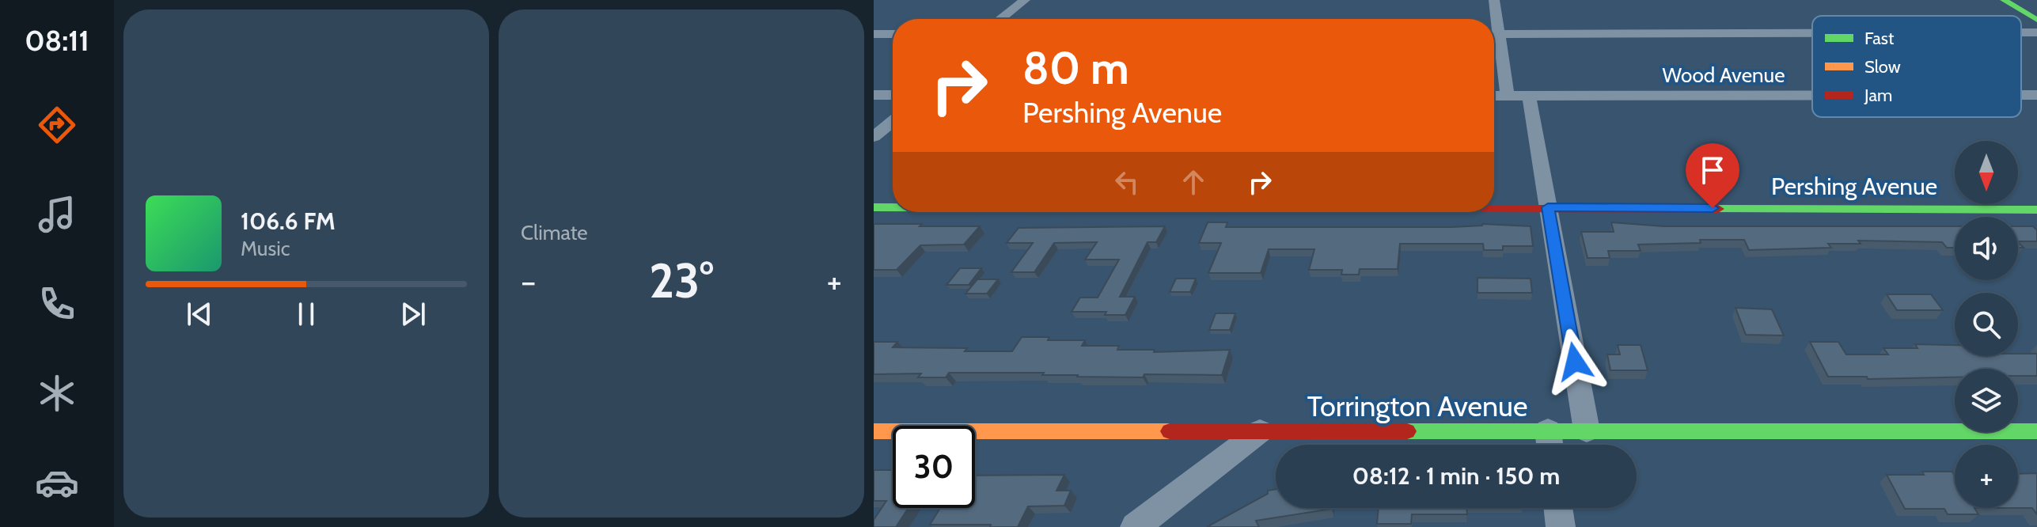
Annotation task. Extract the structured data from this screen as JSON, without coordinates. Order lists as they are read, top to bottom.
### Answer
{
  "streets": {
    "street": ["Wood Avenue", "Pershing Avenue", "Torrington Avenue"]
  },
  "legend": ["Fast", "Slow", "Jam"],
  "north": "bottom",
  "page": {
    "tabs": "08:11",
    "tile": "Climate",
    "turn": ["80 m", "Pershing Avenue"],
    "map_buttons": "+",
    "song": ["106.6 FM", "Music"],
    "heat": ["−", "23°", "+"],
    "limit": "30",
    "trip": "08:12 · 1 min · 150 m"
  }
}
